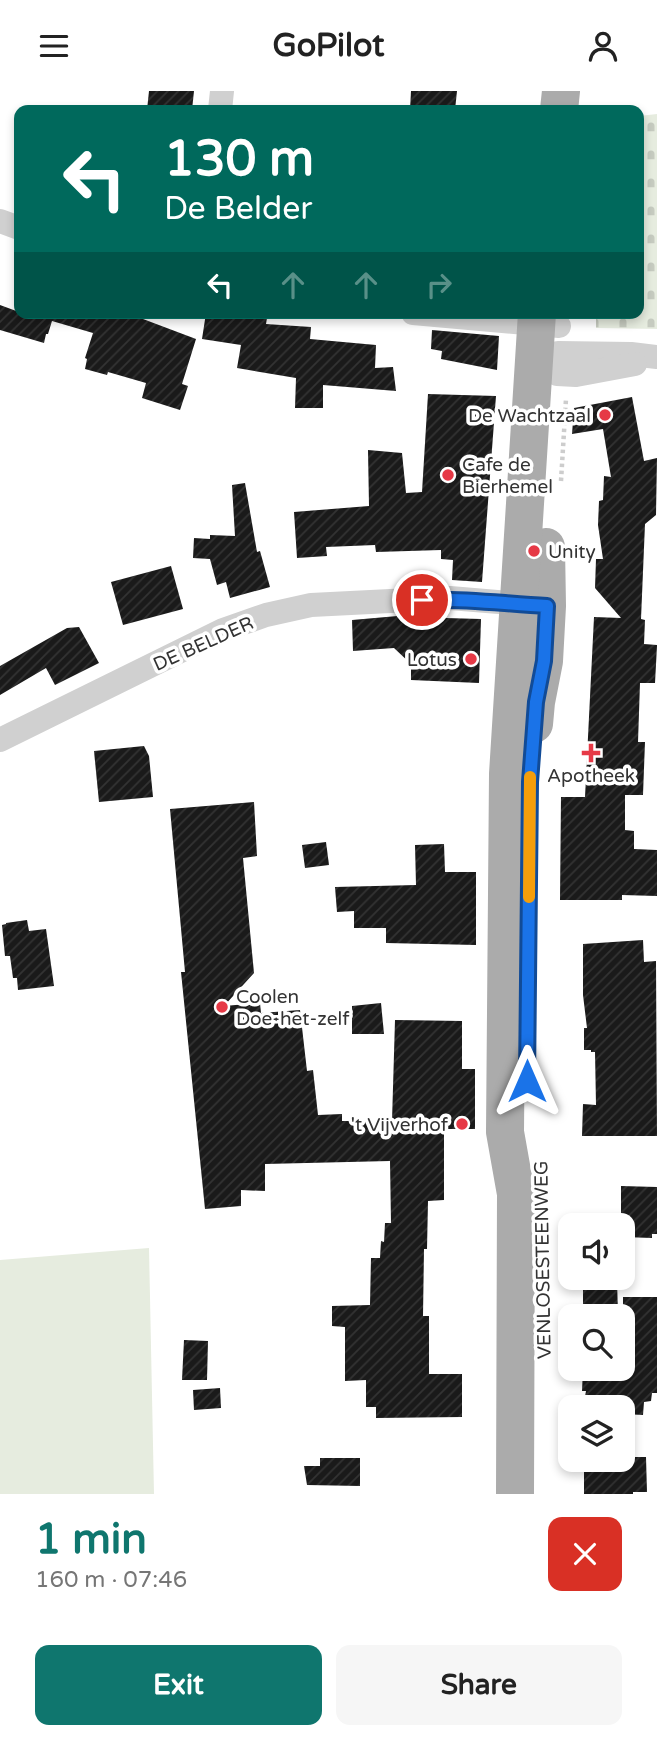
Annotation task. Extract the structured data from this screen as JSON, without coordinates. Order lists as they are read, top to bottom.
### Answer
{
  "streets": {
    "main road": ["VENLOSESTEENWEG"],
    "street": ["DE BELDER"]
  },
  "crossings": [
    ["DE BELDER", "VENLOSESTEENWEG"]
  ],
  "places": {
    "other": [
      "De Wachtzaal",
      "Cafe de Bierhemel",
      "Unity",
      "Lotus",
      "Coolen Doe-het-zelf",
      "'t Vijverhof"
    ],
    "health": ["Apotheek"]
  },
  "page": {
    "header": "GoPilot",
    "turn": ["130 m", "De Belder"],
    "heading": ["1 min", "160 m · 07:46"],
    "buttons": ["Exit", "Share"]
  }
}
